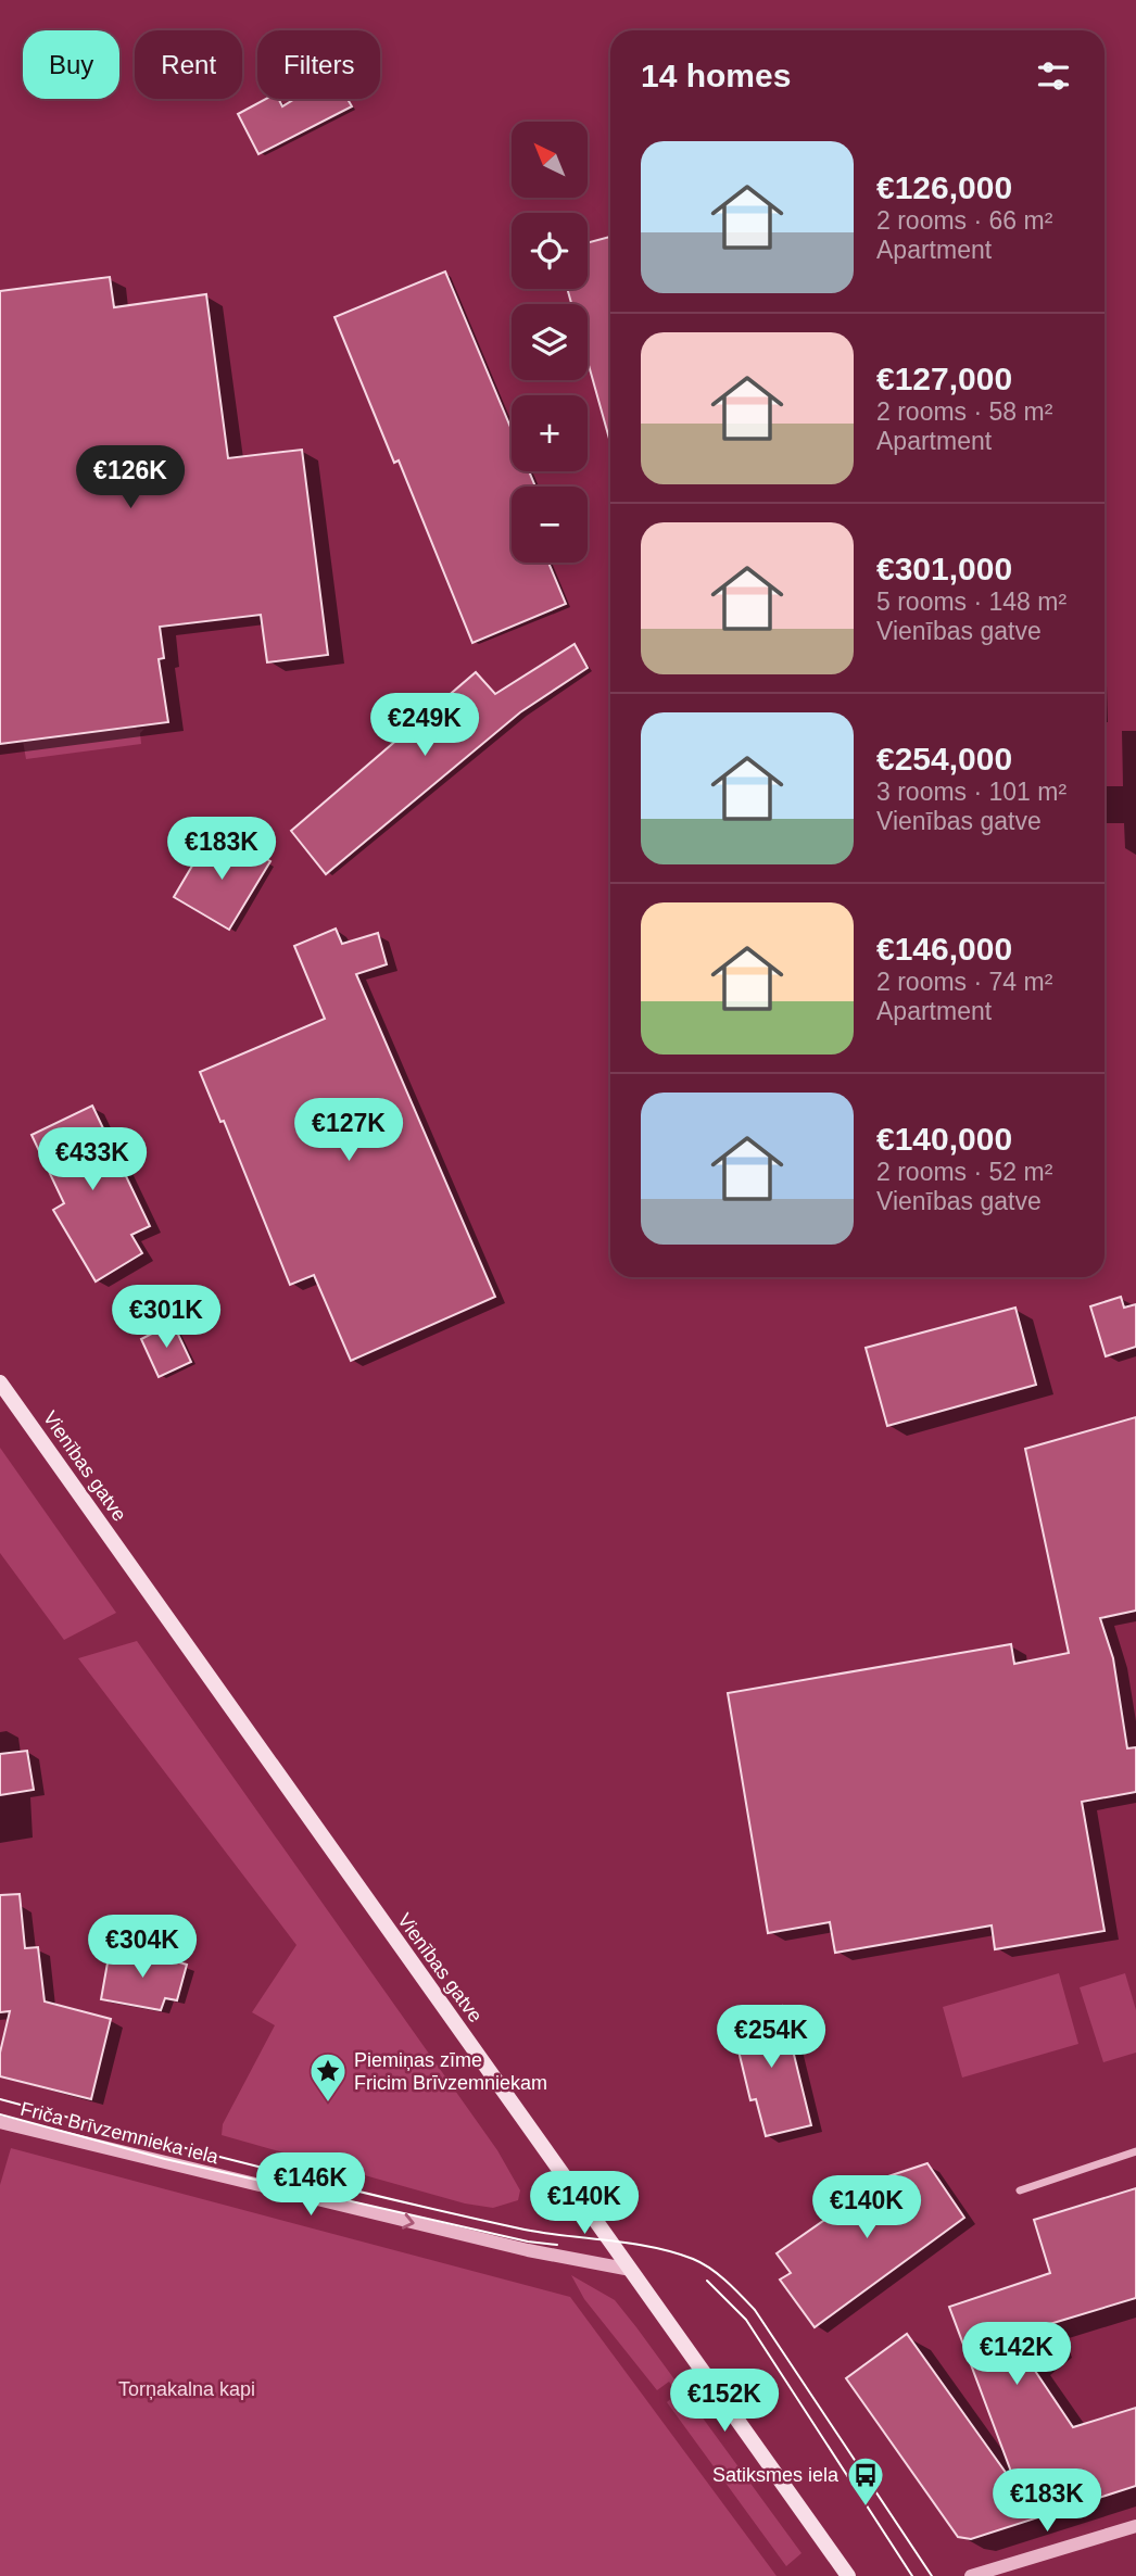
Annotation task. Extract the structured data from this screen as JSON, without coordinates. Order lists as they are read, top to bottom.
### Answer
{
  "streets": {
    "main road": ["Vienības gatve"],
    "street": ["Friča Brīvzemnieka iela"]
  },
  "crossings": [
    ["Vienības gatve", "Friča Brīvzemnieka iela"]
  ],
  "one_way": ["Friča Brīvzemnieka iela"],
  "parks": ["Torņakalna kapi"],
  "places": {
    "place": ["Piemiņas zīme Fricim Brīvzemniekam"],
    "bus stop": ["Satiksmes iela"]
  },
  "north": "top left",
  "page": {
    "chip": ["Buy", "Rent", "Filters"],
    "heading": "14 homes",
    "map_buttons": ["+", "−"],
    "list": [
      {
        "name": "€126,000",
        "note": "2 rooms · 66 m² · Apartment"
      },
      {
        "name": "€127,000",
        "note": "2 rooms · 58 m² · Apartment"
      },
      {
        "name": "€301,000",
        "note": "5 rooms · 148 m² · Vienības gatve"
      },
      {
        "name": "€254,000",
        "note": "3 rooms · 101 m² · Vienības gatve"
      },
      {
        "name": "€146,000",
        "note": "2 rooms · 74 m² · Apartment"
      },
      {
        "name": "€140,000",
        "note": "2 rooms · 52 m² · Vienības gatve"
      }
    ],
    "price": [
      "€126K",
      "€249K",
      "€183K",
      "€127K",
      "€433K",
      "€301K",
      "€304K",
      "€254K",
      "€146K",
      "€140K",
      "€140K",
      "€142K",
      "€152K",
      "€183K"
    ]
  }
}
